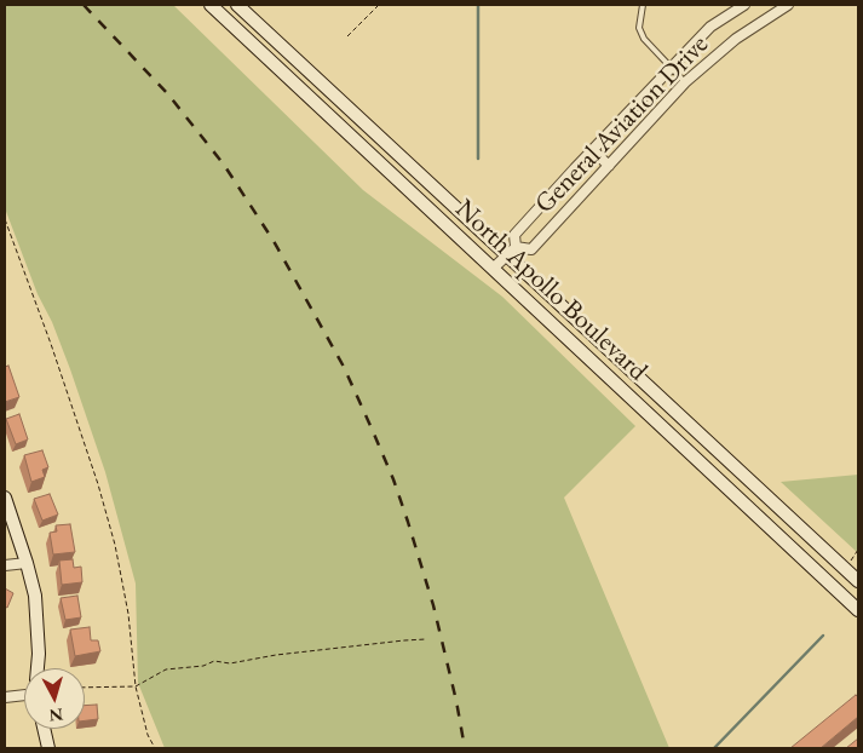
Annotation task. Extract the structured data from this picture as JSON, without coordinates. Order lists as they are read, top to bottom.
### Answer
{
  "streets": {
    "street": ["General Aviation Drive", "North Apollo Boulevard"]
  },
  "crossings": [
    ["General Aviation Drive", "North Apollo Boulevard"]
  ],
  "north": "bottom"
}
